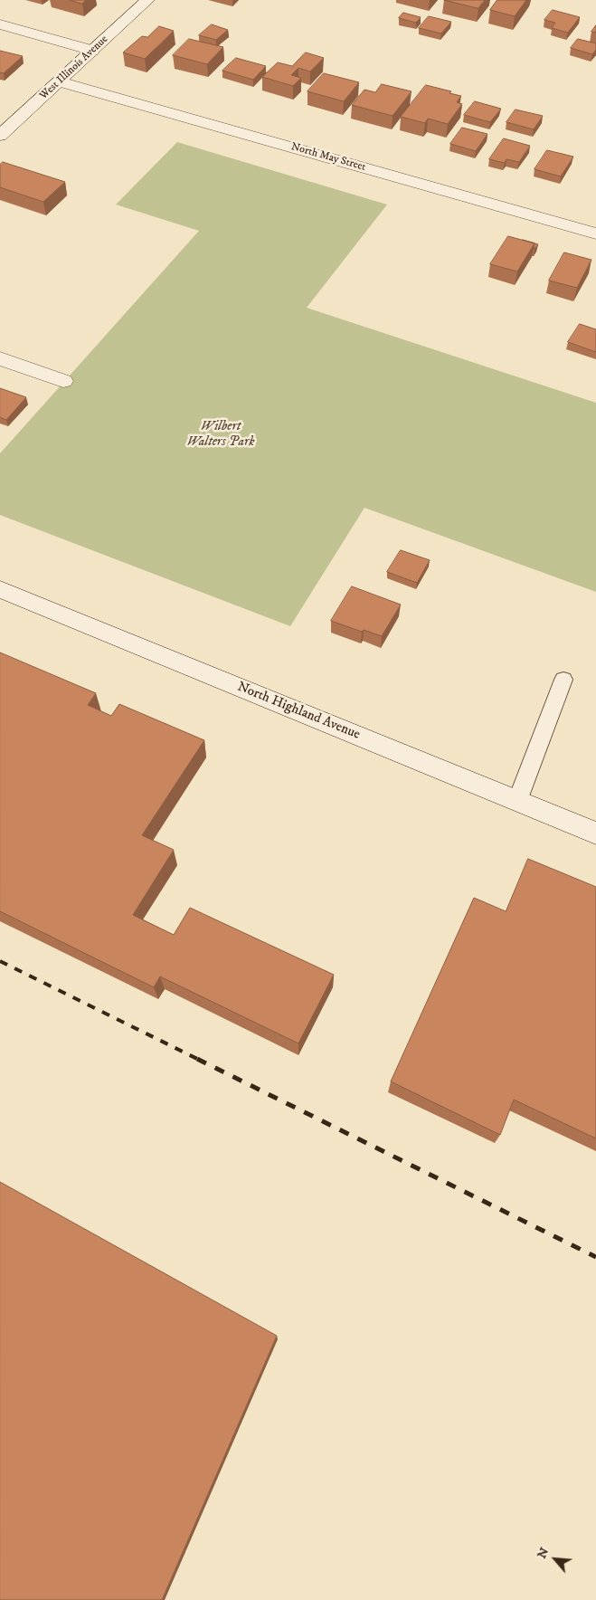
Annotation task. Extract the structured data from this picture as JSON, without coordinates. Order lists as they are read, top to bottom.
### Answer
{
  "streets": {
    "street": ["West Illinois Avenue", "North May Street", "North Highland Avenue"]
  },
  "crossings": [
    ["West Illinois Avenue", "North May Street"]
  ],
  "parks": ["Wilbert Walters Park"],
  "north": "top left"
}
